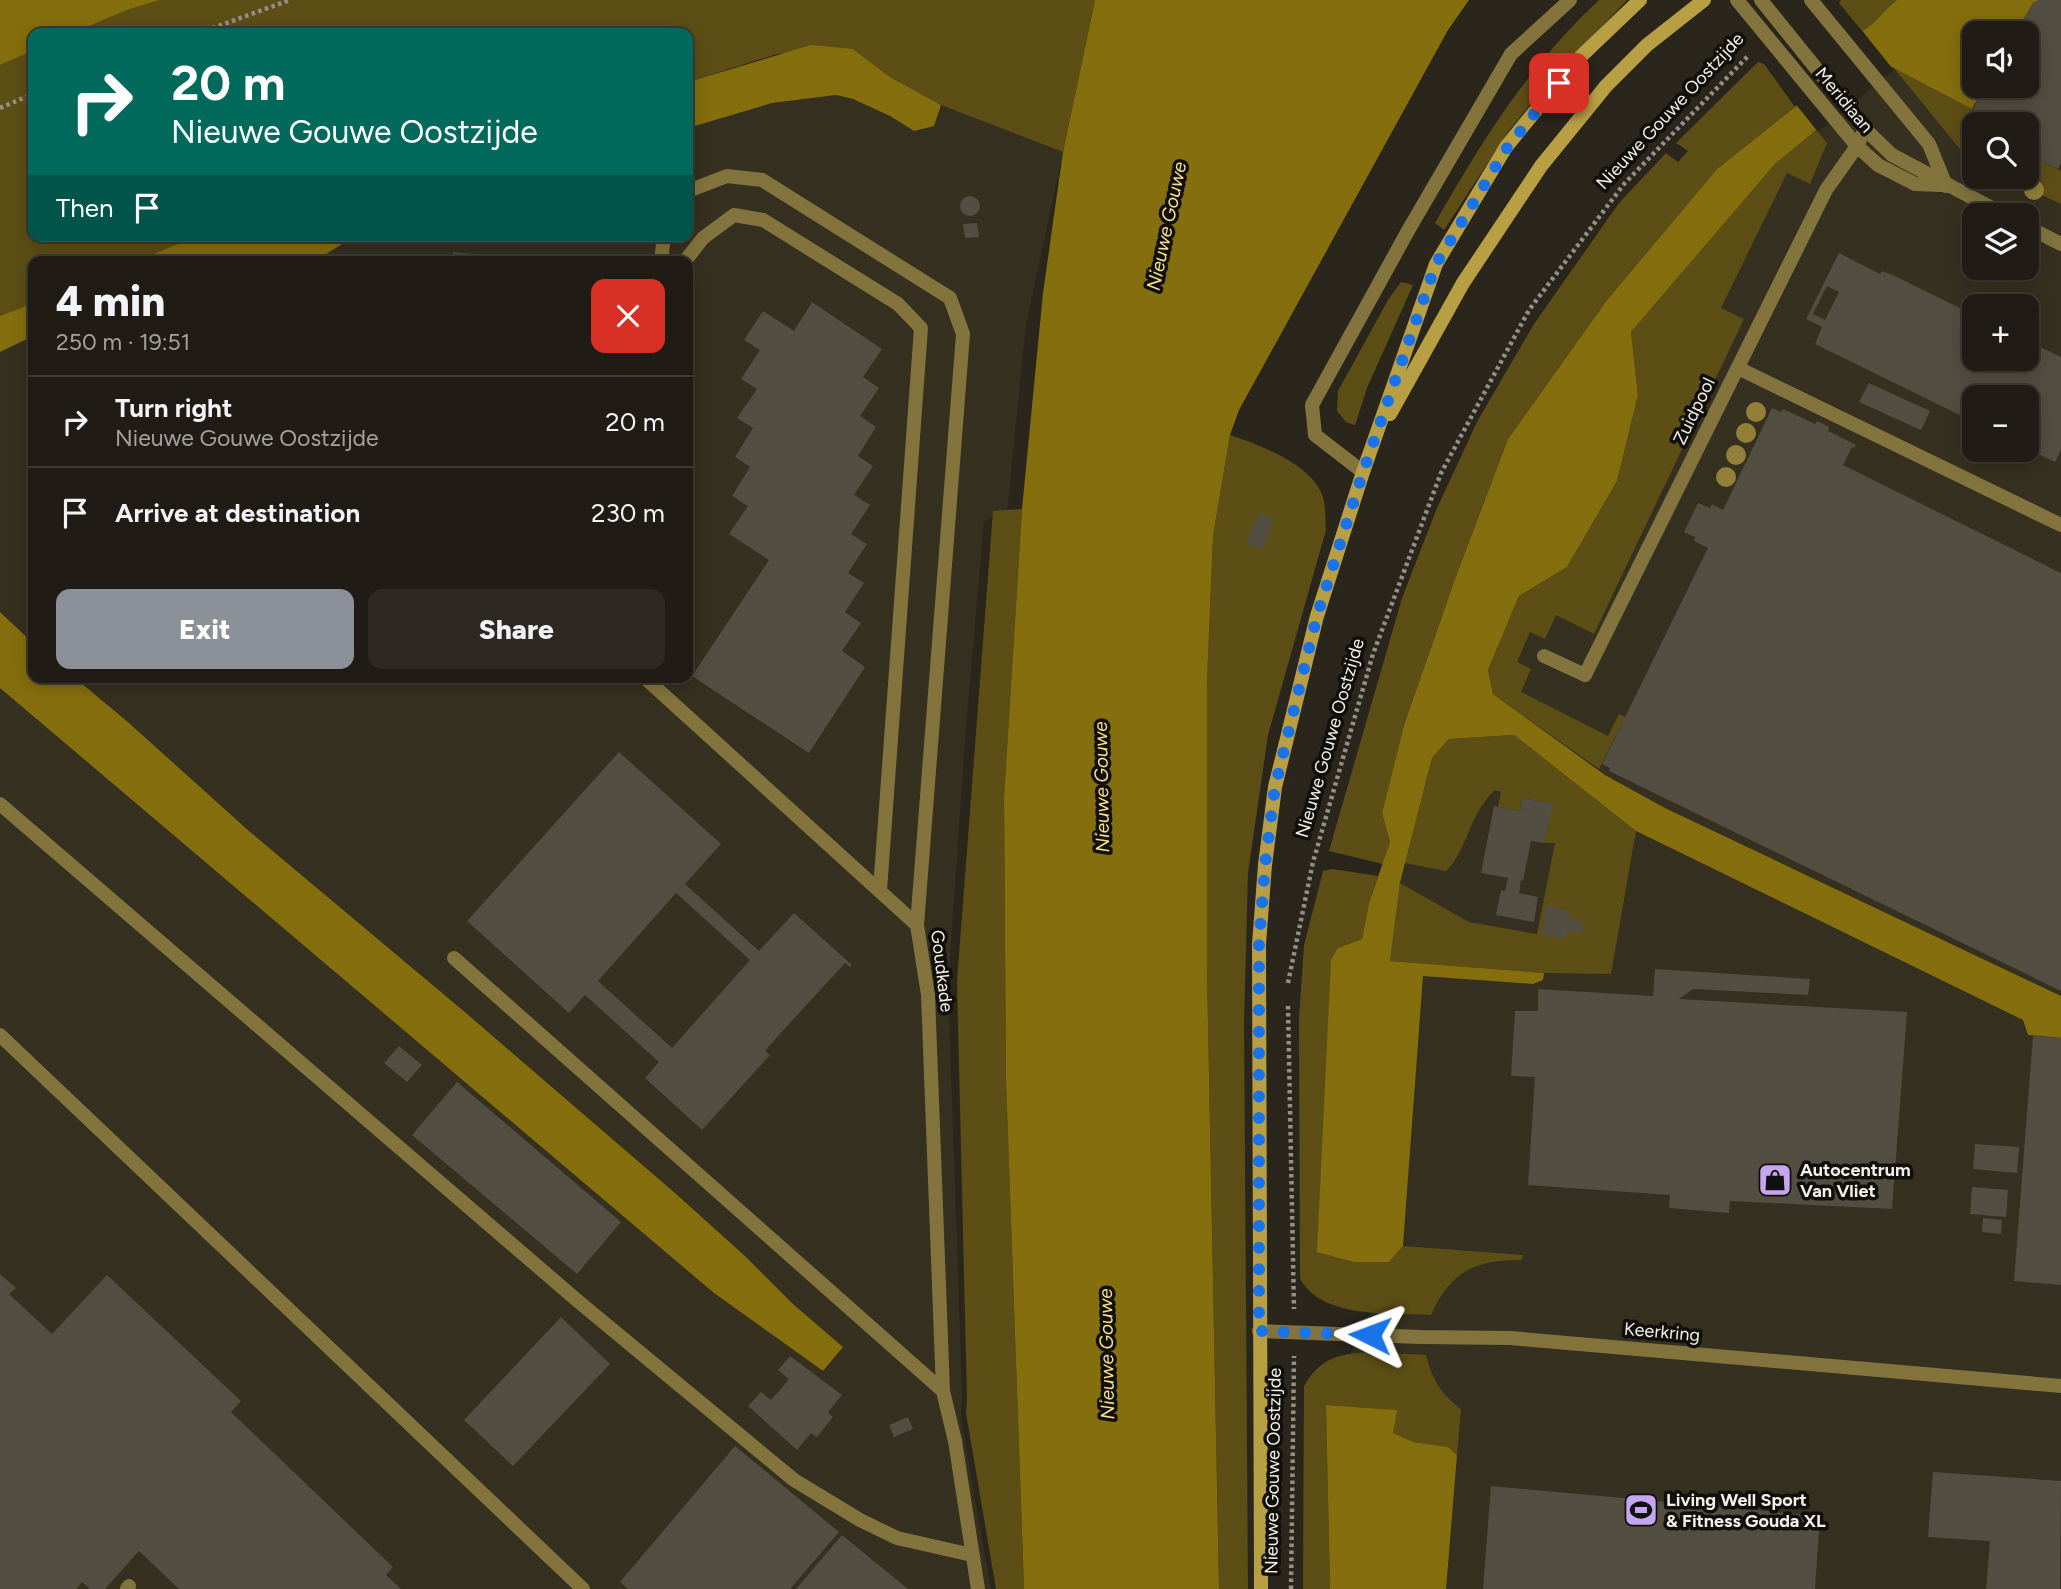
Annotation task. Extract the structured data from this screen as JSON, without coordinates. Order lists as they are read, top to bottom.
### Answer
{
  "streets": {
    "main road": ["Nieuwe Gouwe Oostzijde"],
    "street": [
      "Meridiaan",
      "Zuidpool",
      "Goudkade",
      "Keerkring"
    ]
  },
  "crossings": [
    ["Meridiaan", "Nieuwe Gouwe Oostzijde"],
    ["Meridiaan", "Zuidpool"],
    ["Nieuwe Gouwe Oostzijde", "Keerkring"]
  ],
  "water": ["Nieuwe Gouwe"],
  "places": {
    "shop": ["Autocentrum Van Vliet"],
    "sports": ["Living Well Sport & Fitness Gouda XL"]
  },
  "page": {
    "map_buttons": ["+", "−"],
    "turn": ["20 m", "Nieuwe Gouwe Oostzijde"],
    "then": "Then",
    "heading": ["4 min", "250 m · 19:51"],
    "list": [
      {
        "name": "Turn right",
        "note": "Nieuwe Gouwe Oostzijde",
        "value": "20 m"
      },
      {
        "name": "Arrive at destination",
        "value": "230 m"
      }
    ],
    "buttons": ["Exit", "Share"]
  }
}
